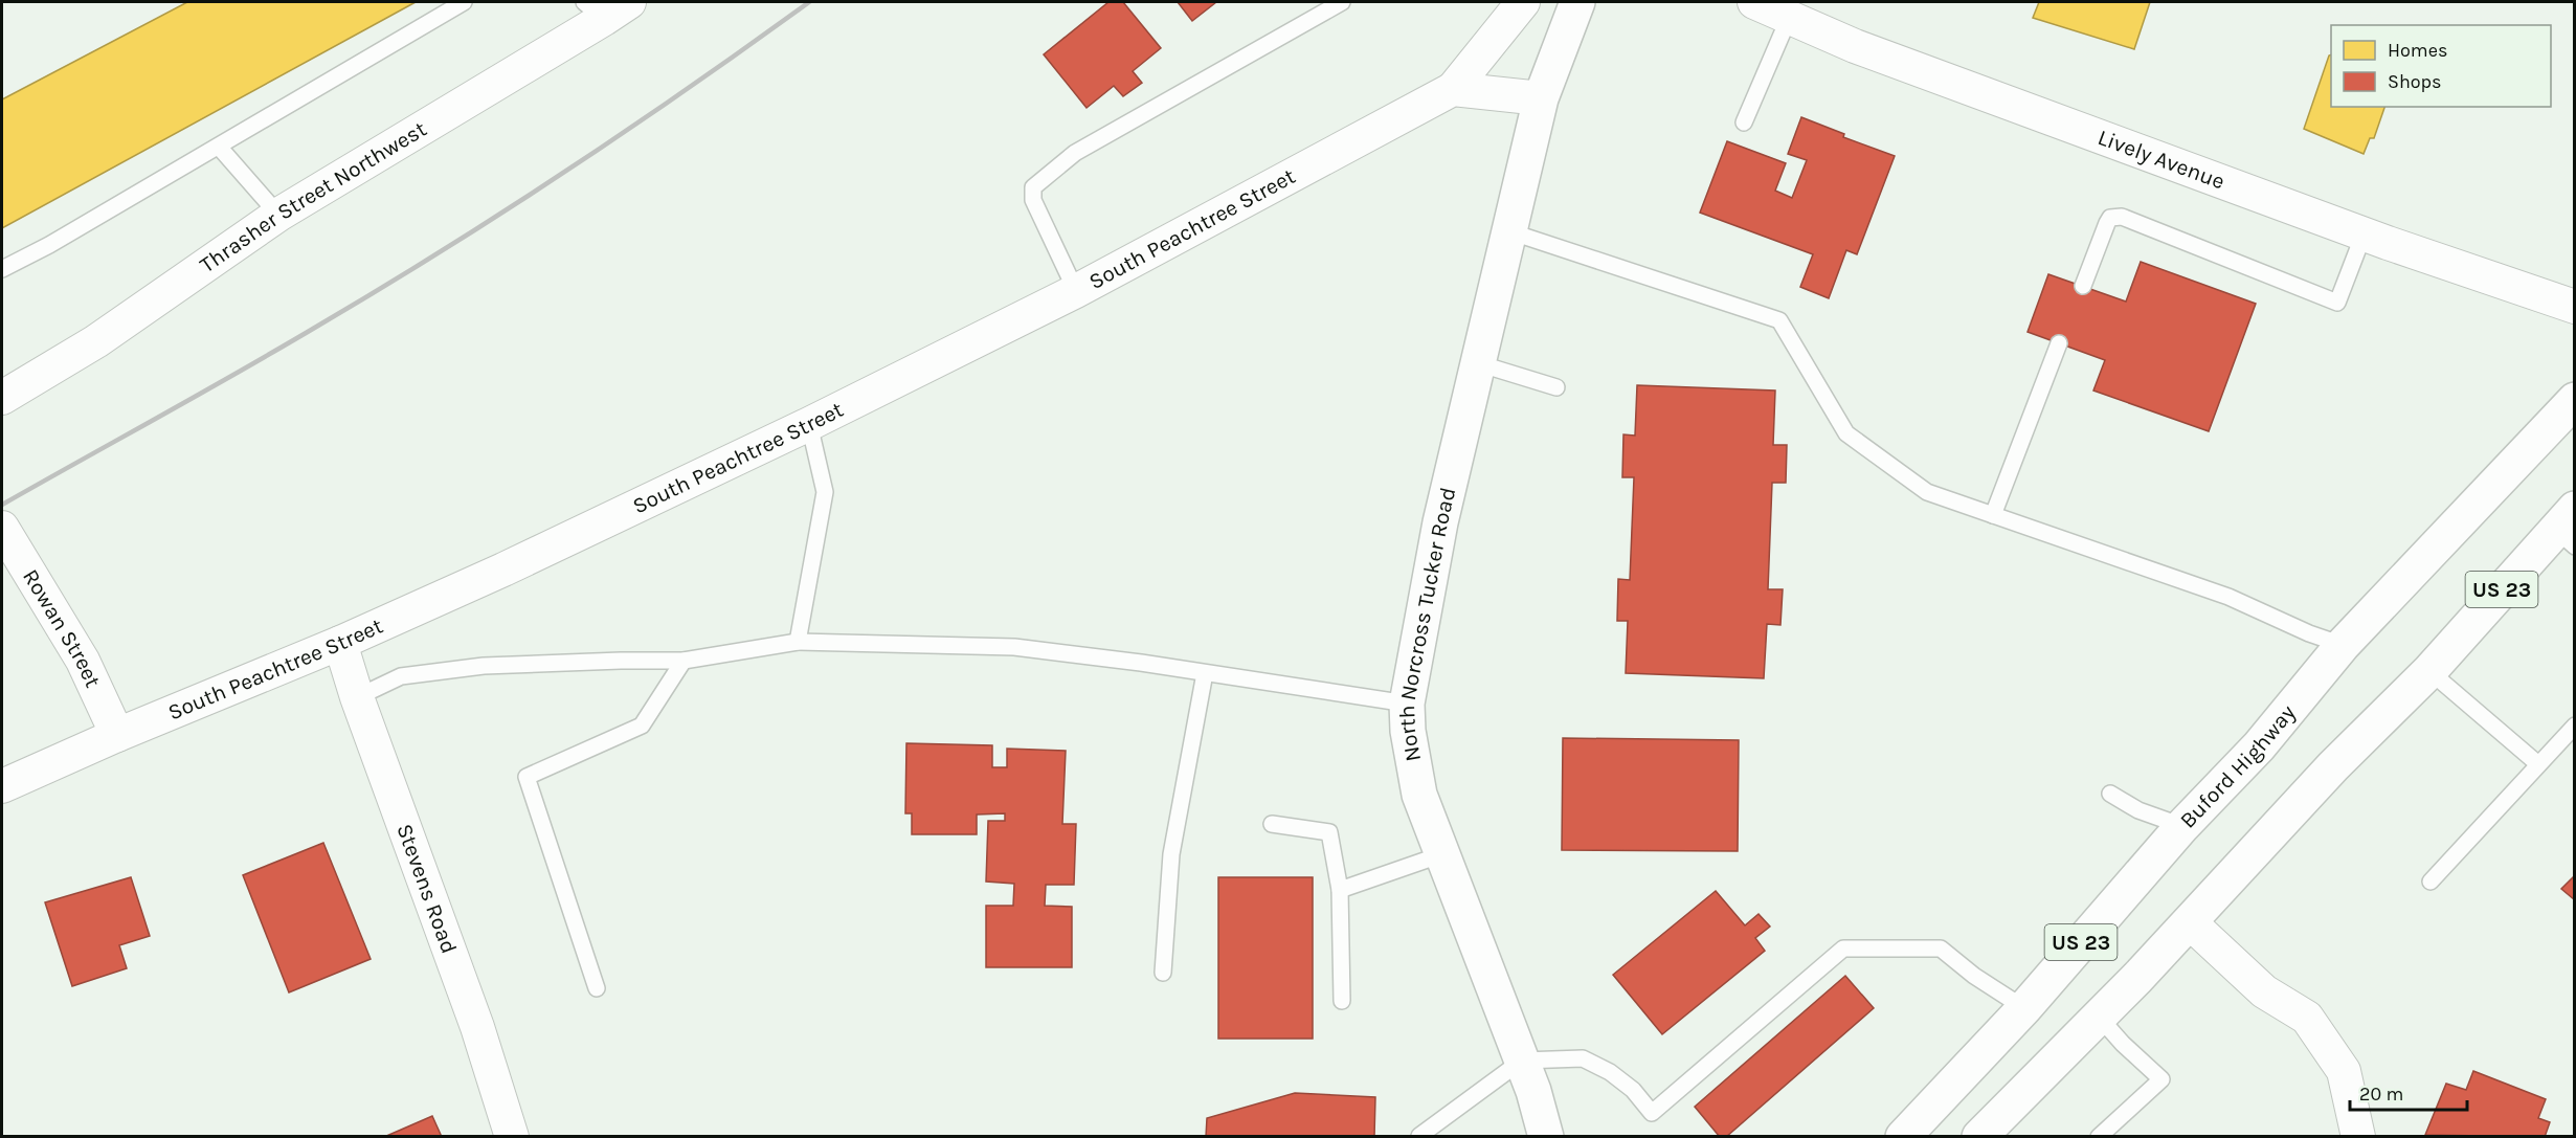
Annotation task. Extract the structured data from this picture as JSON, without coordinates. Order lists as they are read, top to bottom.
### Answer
{
  "streets": {
    "main road": ["US 23", "North Norcross Tucker Road", "Buford Highway"],
    "street": [
      "Lively Avenue",
      "Thrasher Street Northwest",
      "South Peachtree Street",
      "Rowan Street",
      "Stevens Road"
    ]
  },
  "crossings": [
    ["South Peachtree Street", "Rowan Street"],
    ["South Peachtree Street", "Stevens Road"]
  ],
  "legend": ["Homes", "Shops"],
  "scale_bar": "20 m"
}
